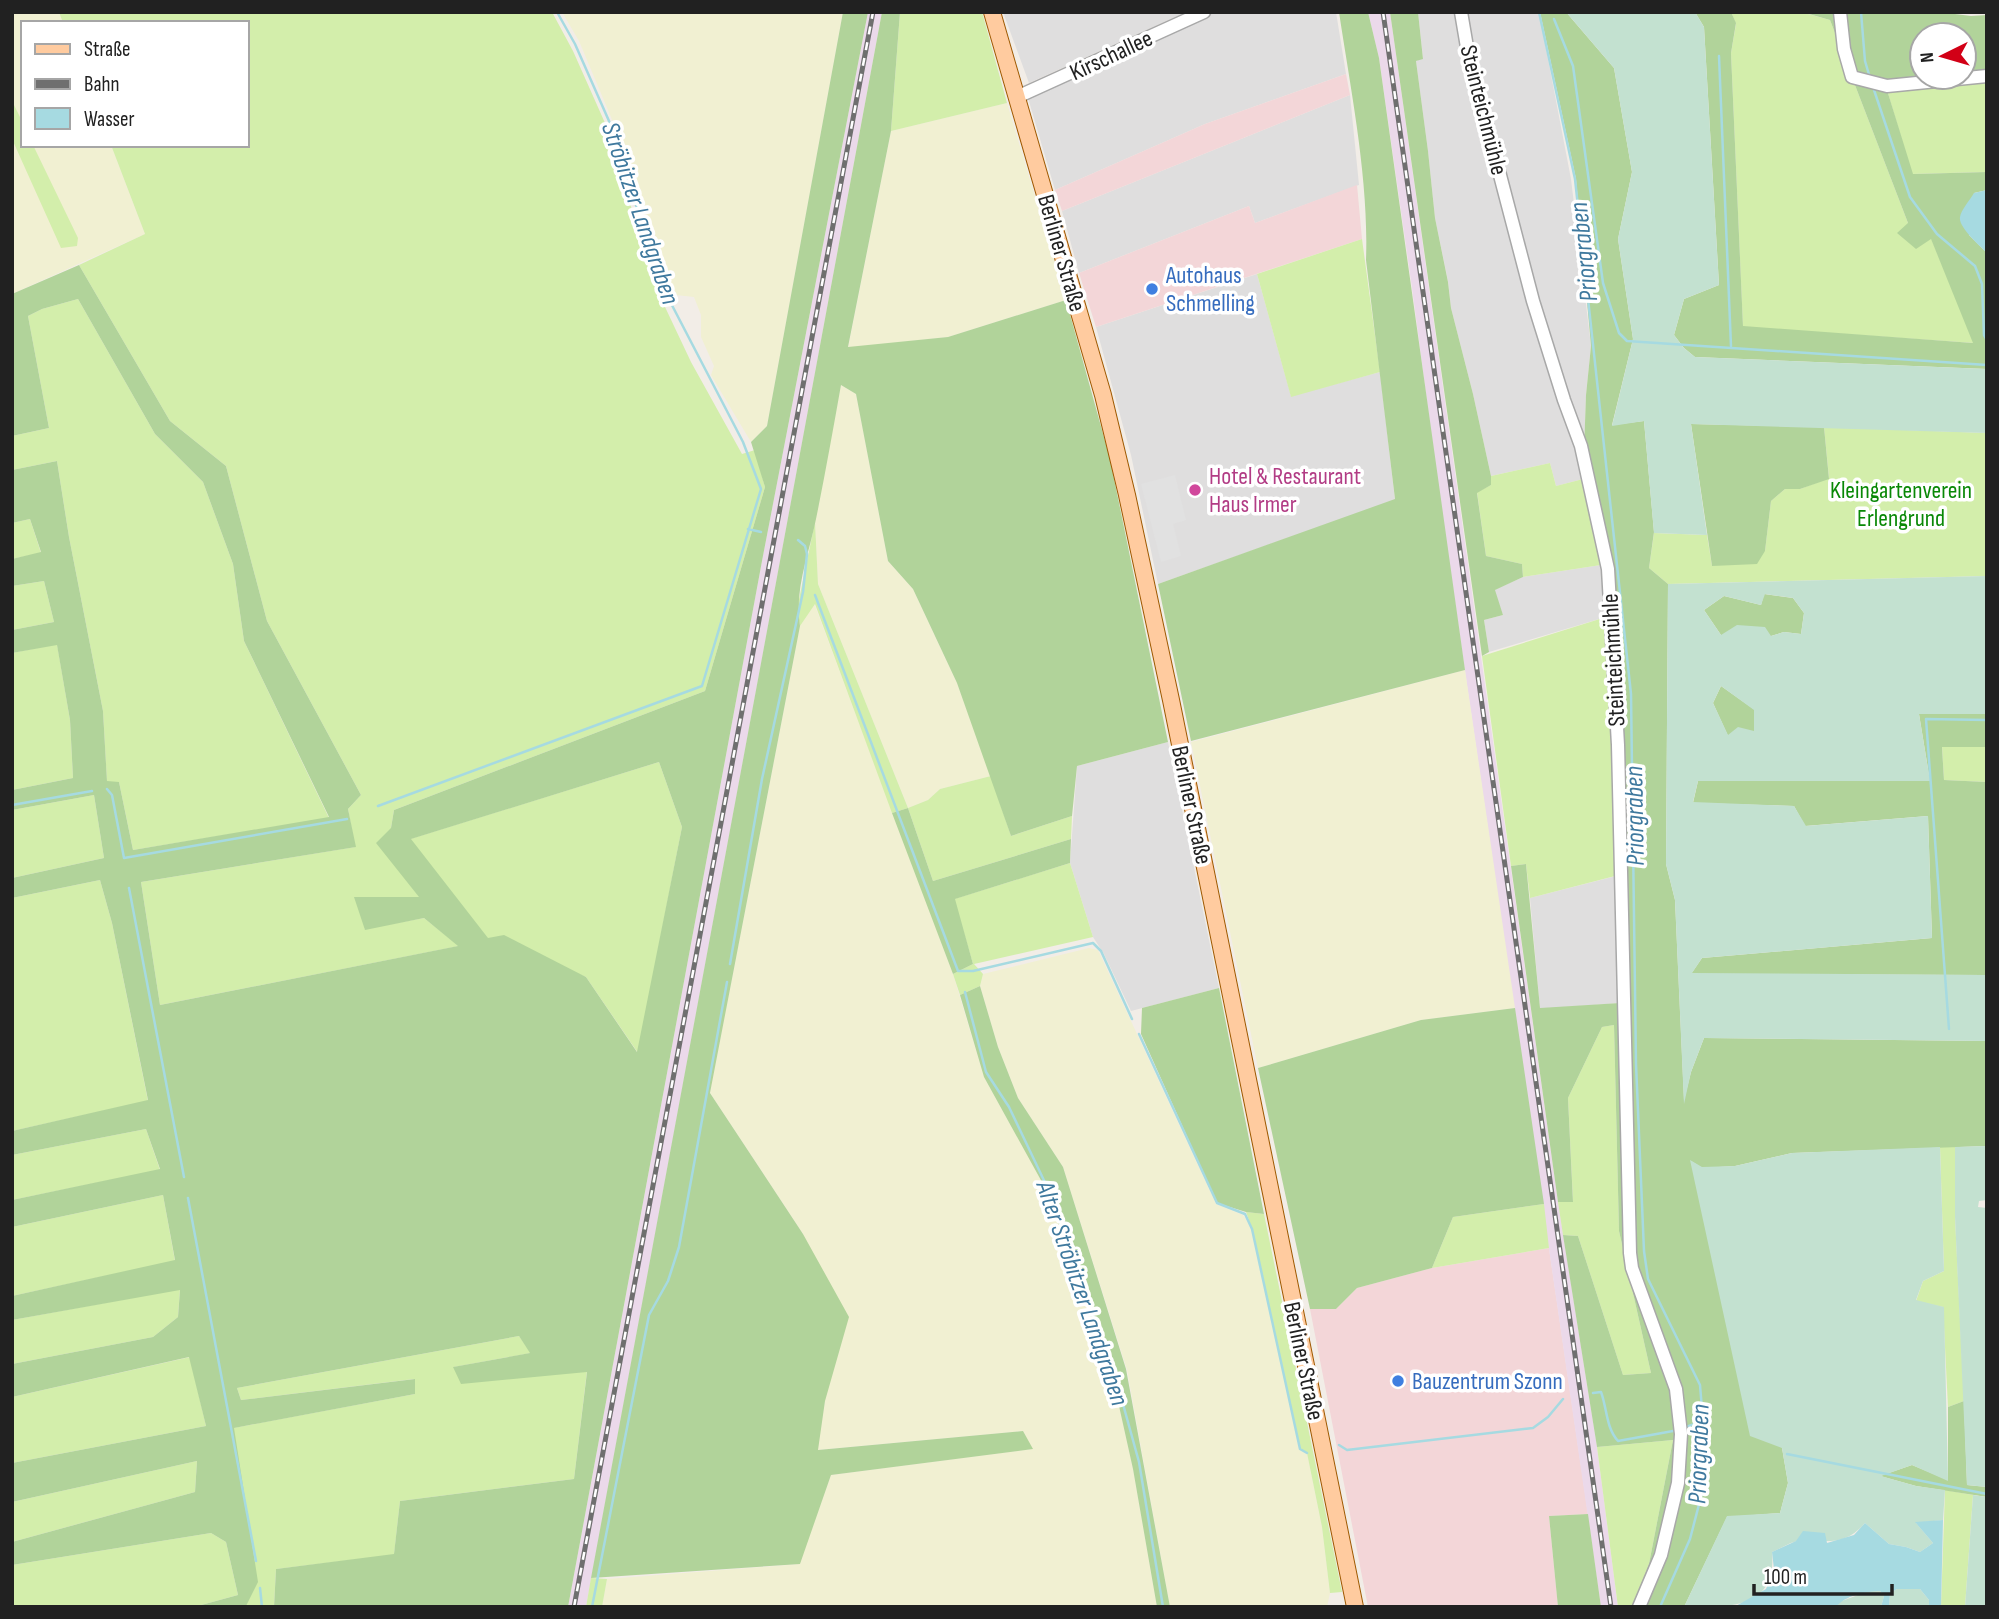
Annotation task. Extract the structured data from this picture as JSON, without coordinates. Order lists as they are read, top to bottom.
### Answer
{
  "streets": {
    "main road": ["Berliner Straße"],
    "street": ["Kirschallee", "Steinteichmühle"]
  },
  "crossings": [
    ["Kirschallee", "Berliner Straße"]
  ],
  "water": ["Ströbitzer Landgraben", "Priorgraben", "Alter Ströbitzer Landgraben"],
  "parks": ["Kleingartenverein Erlengrund"],
  "places": ["Autohaus Schmelling", "Hotel & Restaurant Haus Irmer", "Bauzentrum Szonn"],
  "legend": ["Straße", "Bahn", "Wasser"],
  "scale_bar": "100 m",
  "north": "left"
}
